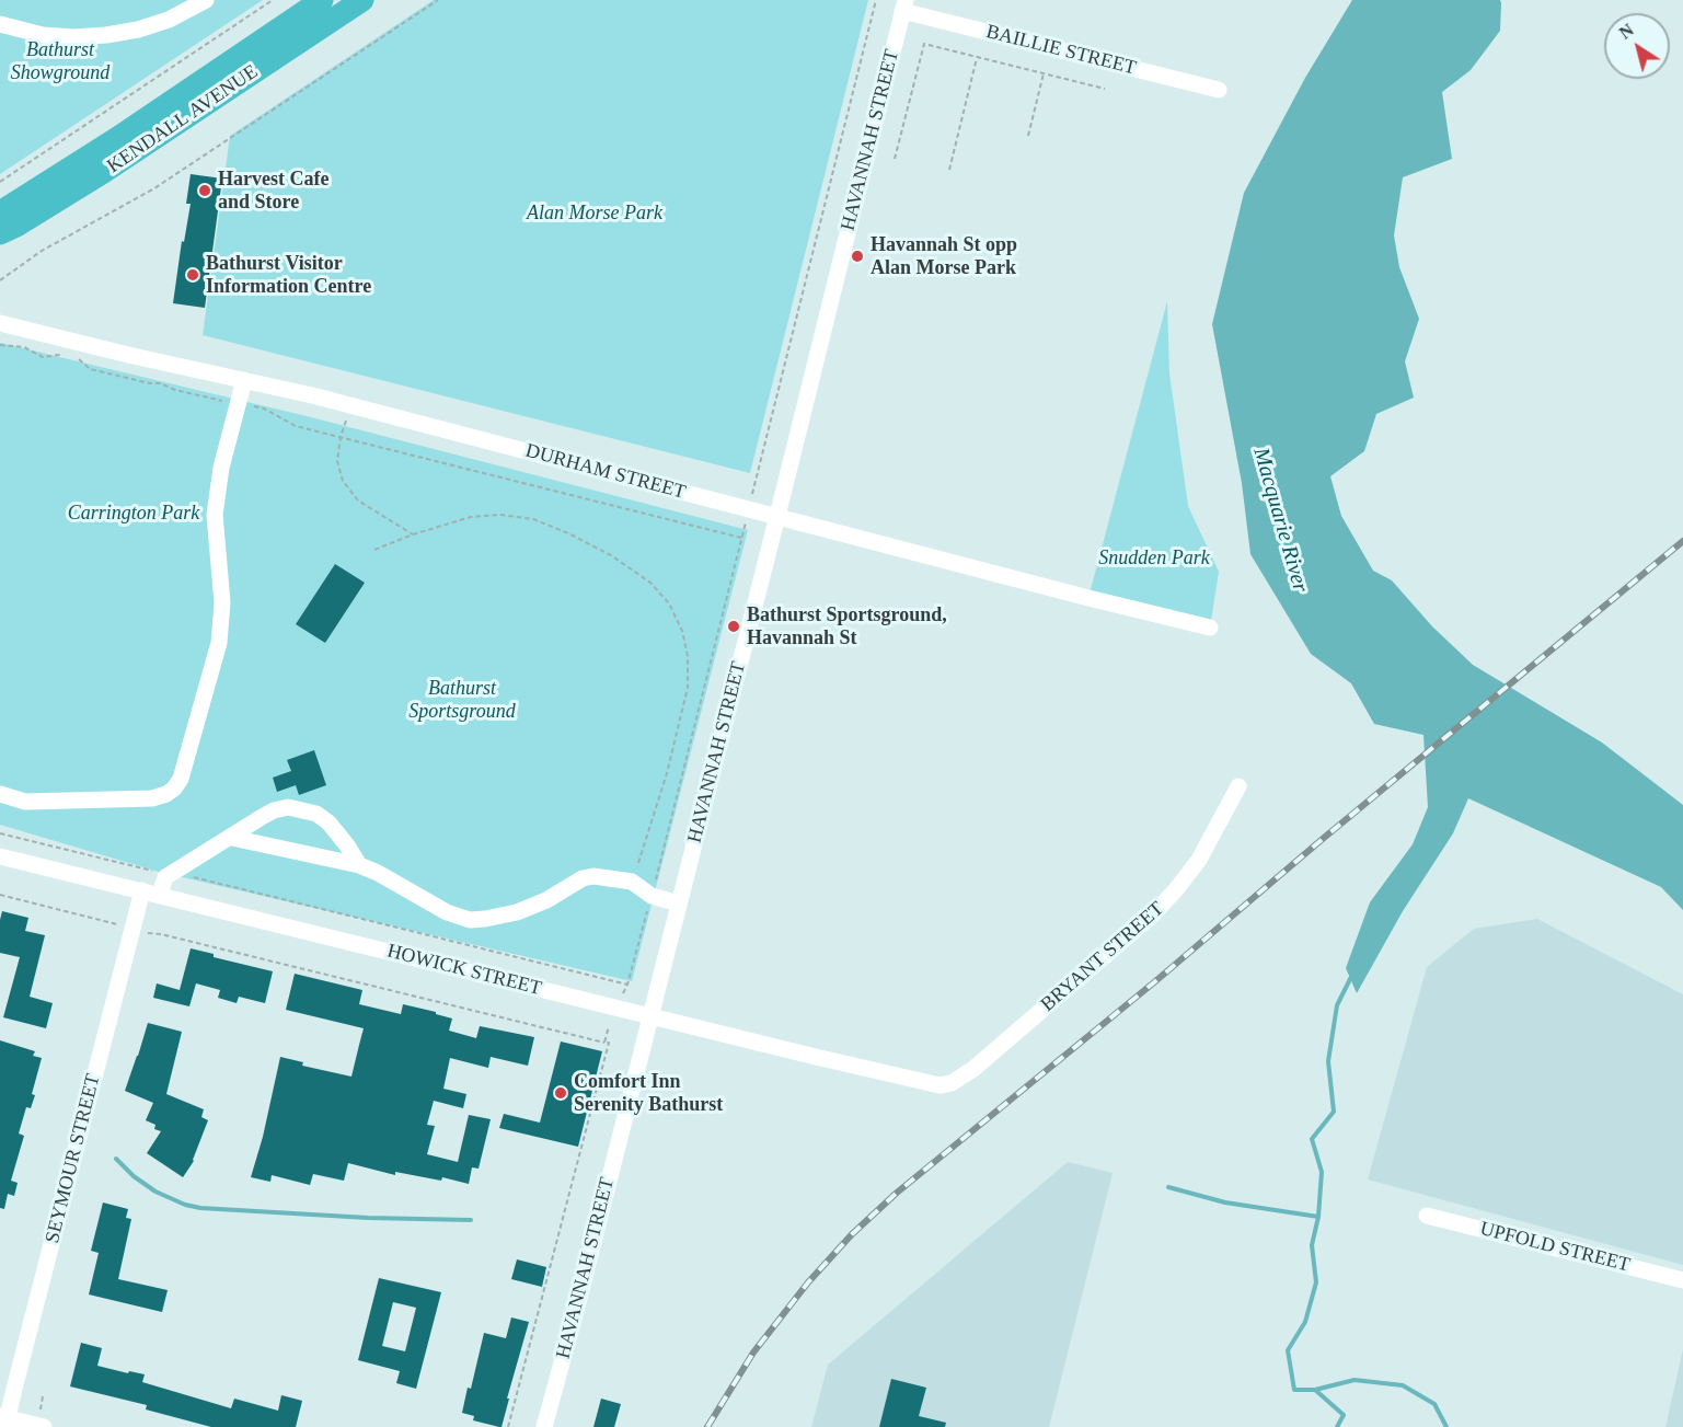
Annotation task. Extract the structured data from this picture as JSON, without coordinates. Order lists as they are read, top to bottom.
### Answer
{
  "streets": {
    "highway": ["KENDALL AVENUE"],
    "street": [
      "BAILLIE STREET",
      "HAVANNAH STREET",
      "DURHAM STREET",
      "BRYANT STREET",
      "HOWICK STREET",
      "SEYMOUR STREET",
      "UPFOLD STREET"
    ]
  },
  "crossings": [
    ["BAILLIE STREET", "HAVANNAH STREET"],
    ["HAVANNAH STREET", "DURHAM STREET"],
    ["HAVANNAH STREET", "HOWICK STREET"],
    ["BRYANT STREET", "HOWICK STREET"],
    ["HOWICK STREET", "SEYMOUR STREET"]
  ],
  "water": ["Macquarie River"],
  "parks": [
    "Bathurst Showground",
    "Alan Morse Park",
    "Carrington Park",
    "Snudden Park",
    "Bathurst Sportsground"
  ],
  "places": [
    "Harvest Cafe and Store",
    "Havannah St opp Alan Morse Park",
    "Bathurst Visitor Information Centre",
    "Bathurst Sportsground, Havannah St",
    "Comfort Inn Serenity Bathurst"
  ],
  "north": "top left"
}
